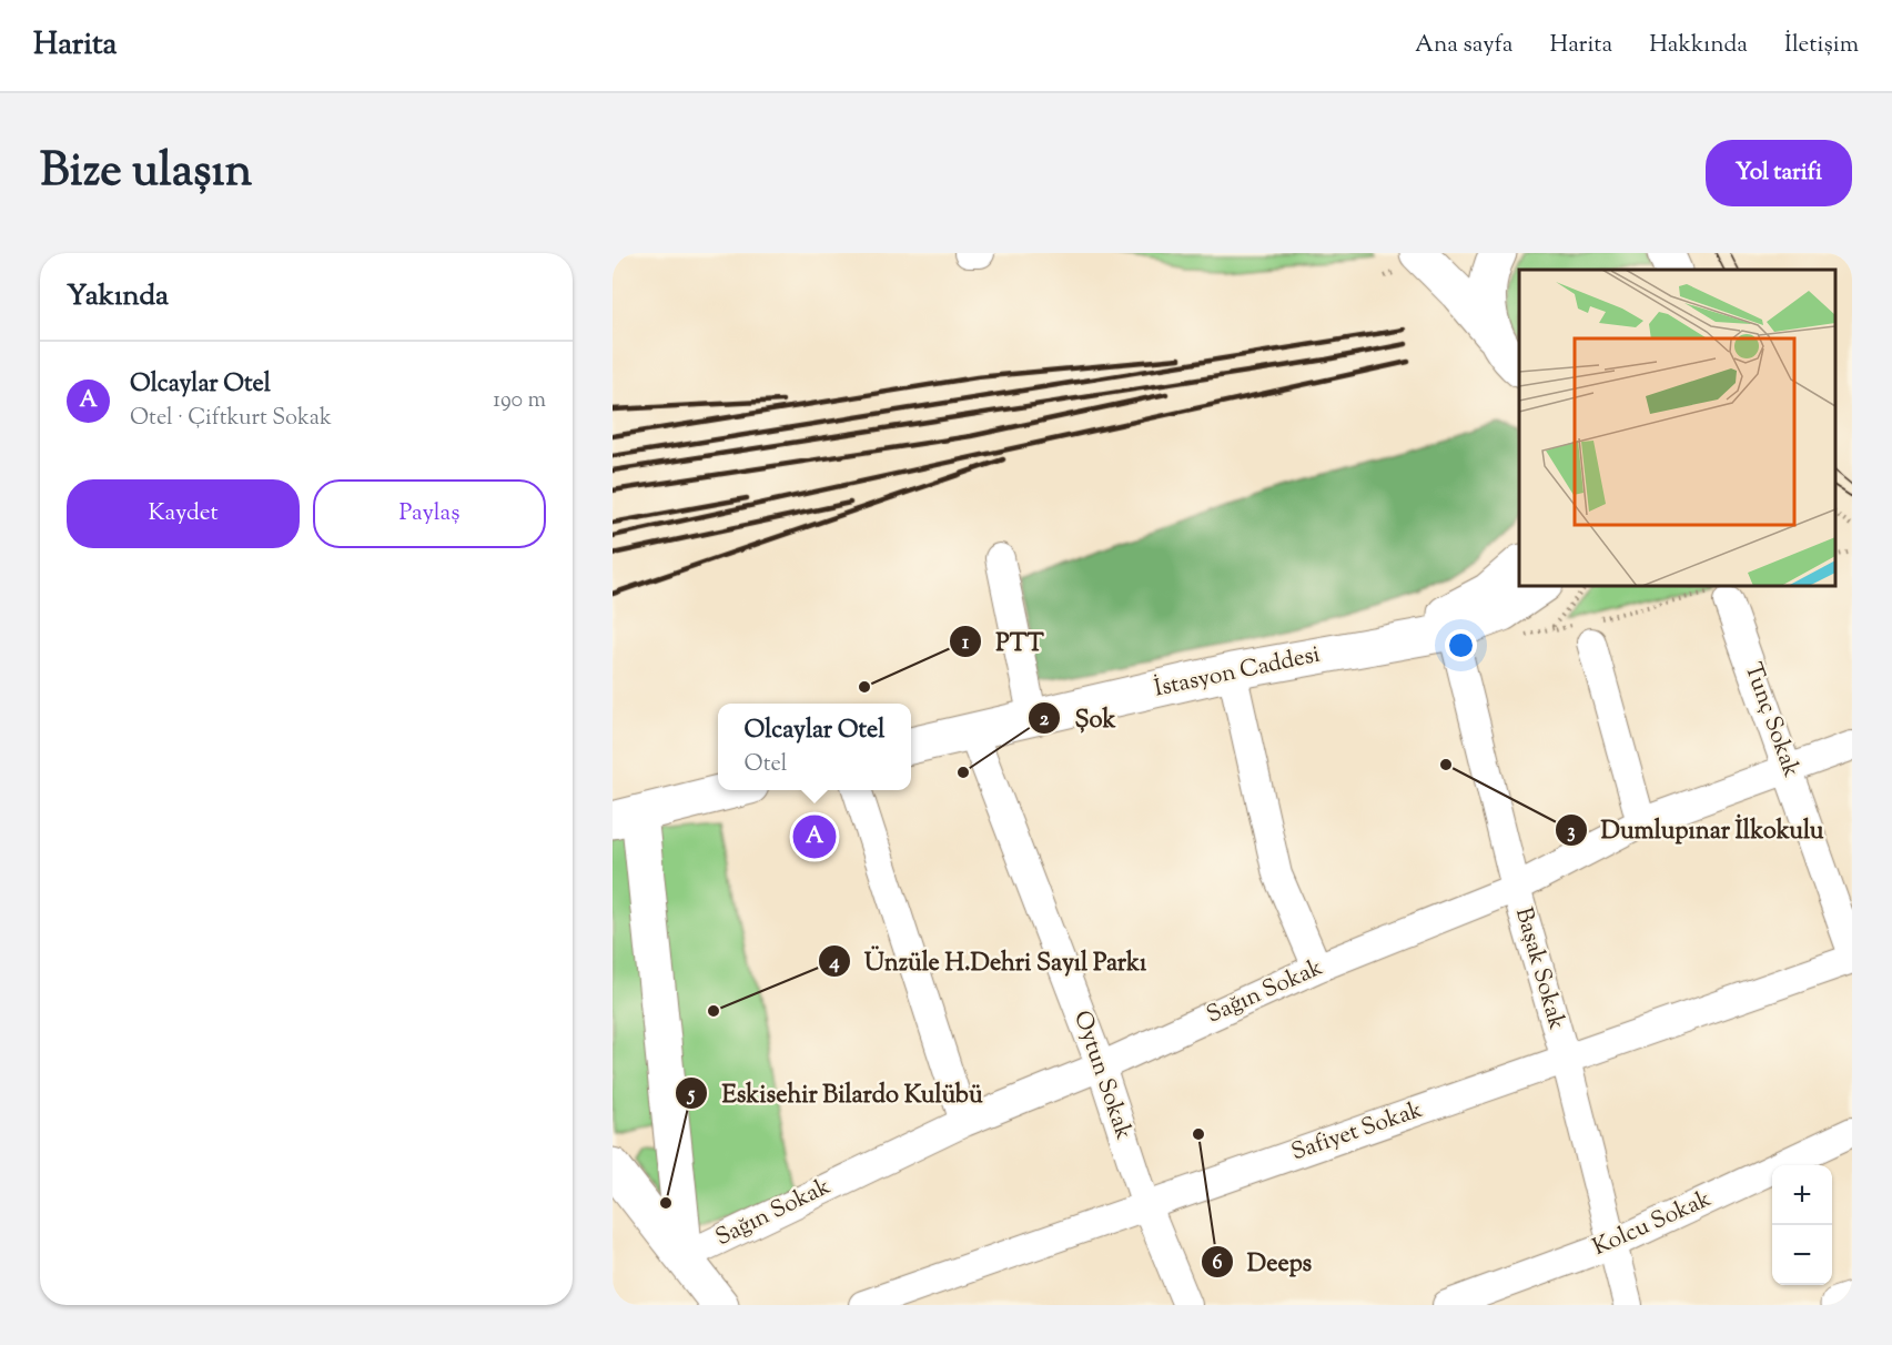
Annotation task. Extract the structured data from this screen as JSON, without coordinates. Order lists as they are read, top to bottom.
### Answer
{
  "streets": {
    "main road": ["İstasyon Caddesi"],
    "street": [
      "Tunç Sokak",
      "Başak Sokak",
      "Sağın Sokak",
      "Oytun Sokak",
      "Safiyet Sokak",
      "Kolcu Sokak"
    ]
  },
  "crossings": [
    ["İstasyon Caddesi", "Oytun Sokak"],
    ["Tunç Sokak", "Sağın Sokak"],
    ["Başak Sokak", "Sağın Sokak"],
    ["Başak Sokak", "Safiyet Sokak"],
    ["Başak Sokak", "Kolcu Sokak"],
    ["Sağın Sokak", "Oytun Sokak"],
    ["Oytun Sokak", "Safiyet Sokak"]
  ],
  "places": [
    "PTT",
    "Dumlupınar İlkokulu",
    "Şok",
    "Ünzüle H.Dehri Sayıl Parkı",
    "Deeps",
    "Eskisehir Bilardo Kulübü"
  ],
  "page": {
    "header": "Harita",
    "nav": [
      "Ana sayfa",
      "Harita",
      "Hakkında",
      "İletişim"
    ],
    "title": "Bize ulaşın",
    "buttons": [
      "Yol tarifi",
      ["Kaydet", "Paylaş"]
    ],
    "heading": "Yakında",
    "list": [
      {
        "mark": "A",
        "name": "Olcaylar Otel",
        "note": "Otel · Çiftkurt Sokak",
        "value": "190 m"
      }
    ],
    "popup": ["Olcaylar Otel", "Otel"],
    "pins": "A",
    "map_buttons": ["+", "−"]
  }
}
